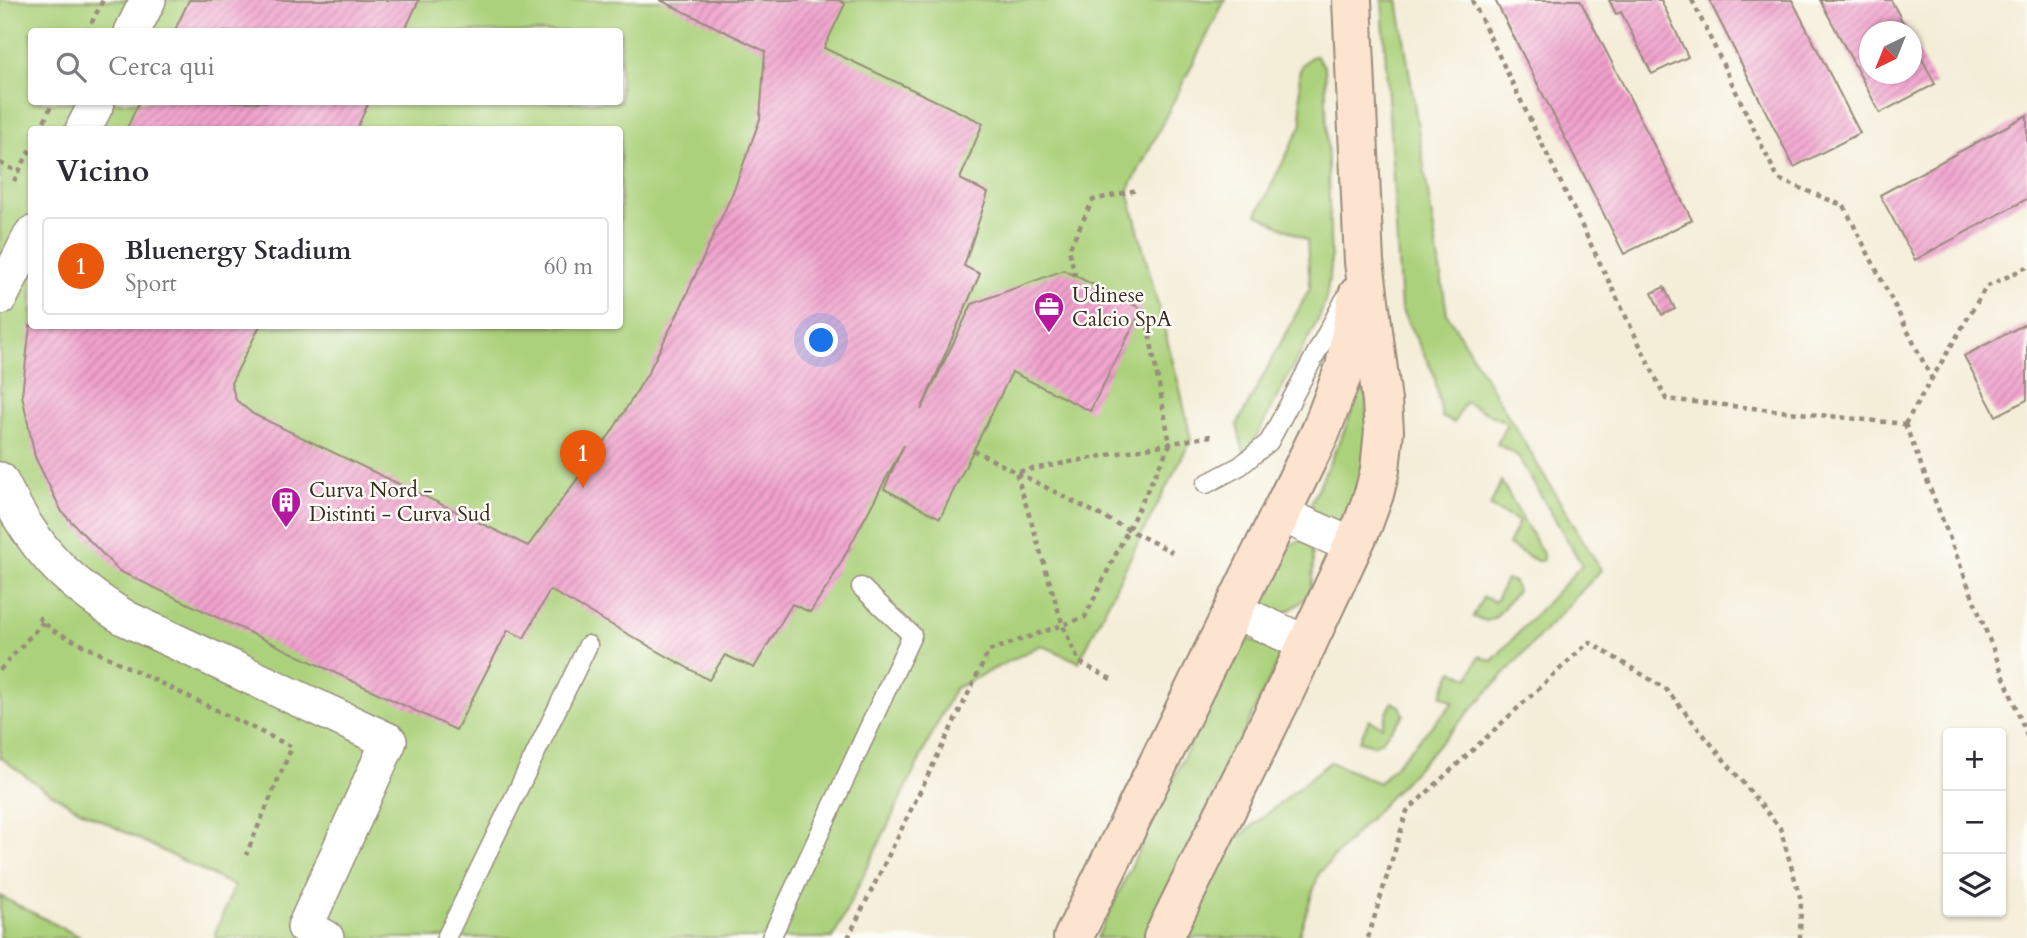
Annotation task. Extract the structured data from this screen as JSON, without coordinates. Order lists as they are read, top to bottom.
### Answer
{
  "places": {
    "office": ["Udinese Calcio SpA"],
    "building": ["Curva Nord - Distinti - Curva Sud"]
  },
  "north": "bottom left",
  "page": {
    "search": "Cerca qui",
    "heading": "Vicino",
    "list": [
      {
        "mark": "1",
        "name": "Bluenergy Stadium",
        "note": "Sport",
        "value": "60 m"
      }
    ],
    "pins": "1",
    "map_buttons": ["+", "−"]
  }
}
